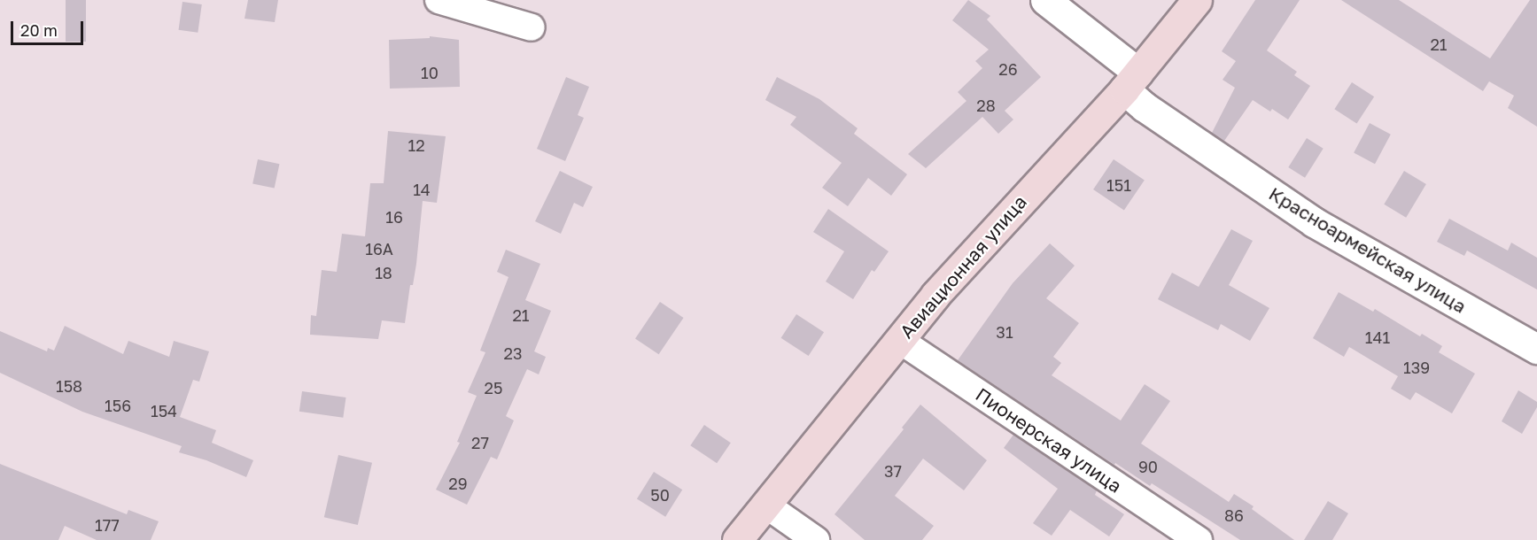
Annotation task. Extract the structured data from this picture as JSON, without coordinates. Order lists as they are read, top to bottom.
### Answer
{
  "streets": {
    "main road": ["Авиационная улица"],
    "street": ["Красноармейская улица", "Пионерская улица"]
  },
  "crossings": [
    ["Красноармейская улица", "Авиационная улица"],
    ["Авиационная улица", "Пионерская улица"]
  ],
  "house_numbers": [
    "21",
    "26",
    "10",
    "28",
    "12",
    "151",
    "14",
    "16",
    "16А",
    "18",
    "21",
    "31",
    "141",
    "23",
    "139",
    "158",
    "25",
    "156",
    "154",
    "27",
    "90",
    "37",
    "29",
    "50",
    "86",
    "177"
  ],
  "scale_bar": "20 m"
}
